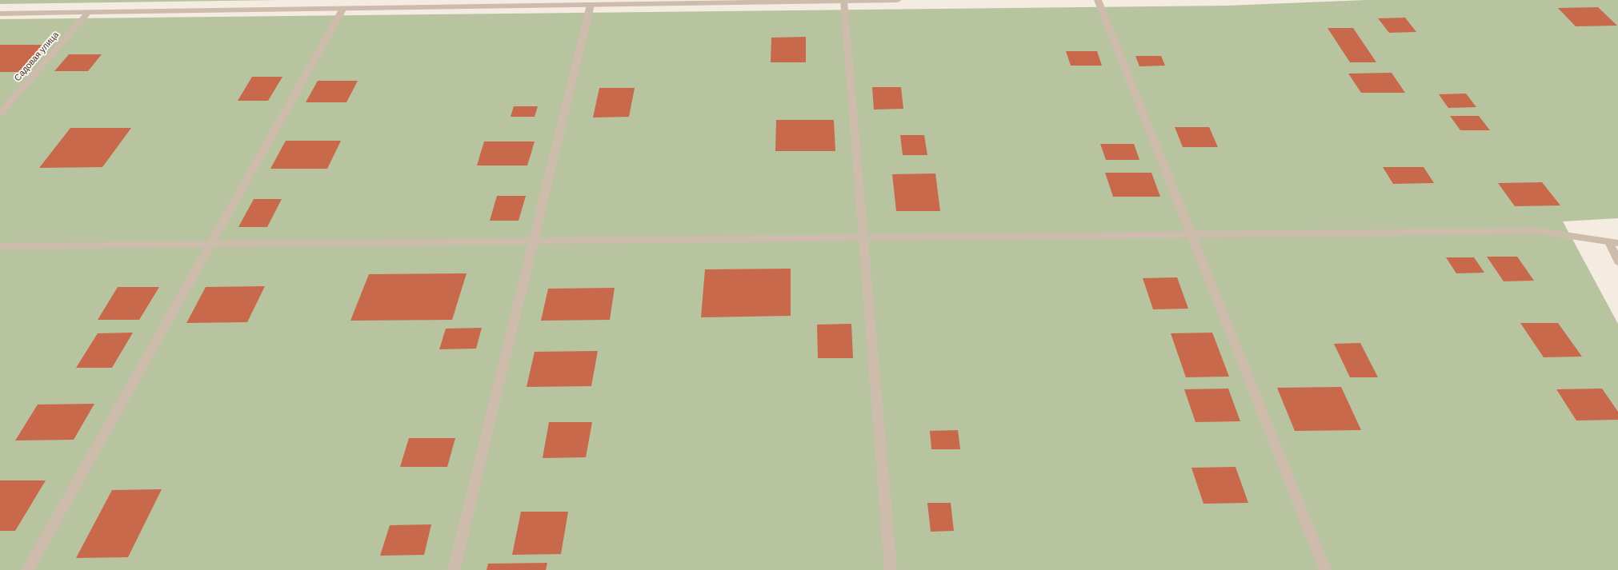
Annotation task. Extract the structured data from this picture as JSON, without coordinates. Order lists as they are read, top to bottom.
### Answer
{
  "streets": {
    "street": ["Садовая улица"]
  }
}
